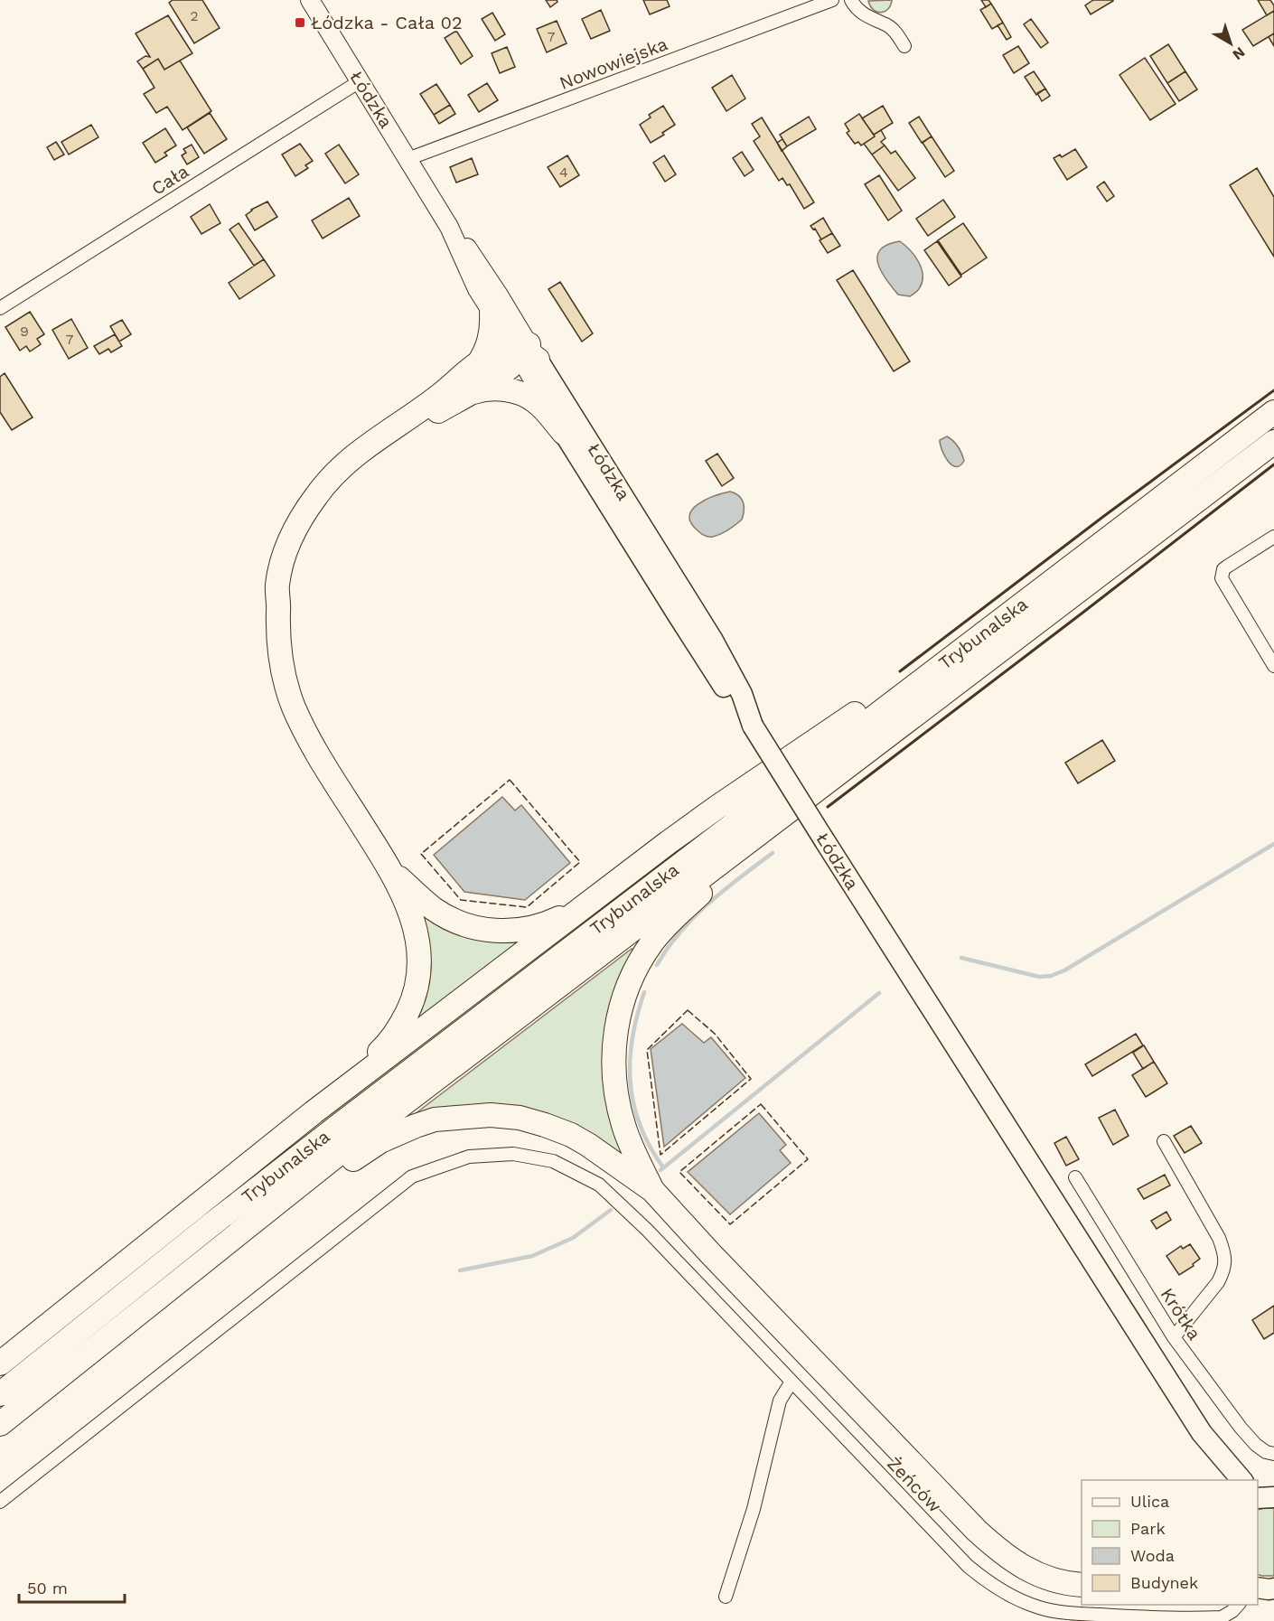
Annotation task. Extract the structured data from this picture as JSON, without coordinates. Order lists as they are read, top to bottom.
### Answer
{
  "streets": {
    "highway": ["Trybunalska"],
    "main road": ["Łódzka"],
    "street": [
      "Nowowiejska",
      "Cała",
      "Krótka",
      "Żeńców"
    ]
  },
  "crossings": [
    ["Nowowiejska", "Łódzka"],
    ["Łódzka", "Cała"]
  ],
  "places": {
    "transit": ["Łódzka - Cała 02"]
  },
  "house_numbers": [
    "2",
    "7",
    "4",
    "9",
    "7"
  ],
  "legend": [
    "Ulica",
    "Park",
    "Woda",
    "Budynek"
  ],
  "scale_bar": "50 m",
  "north": "bottom right"
}
